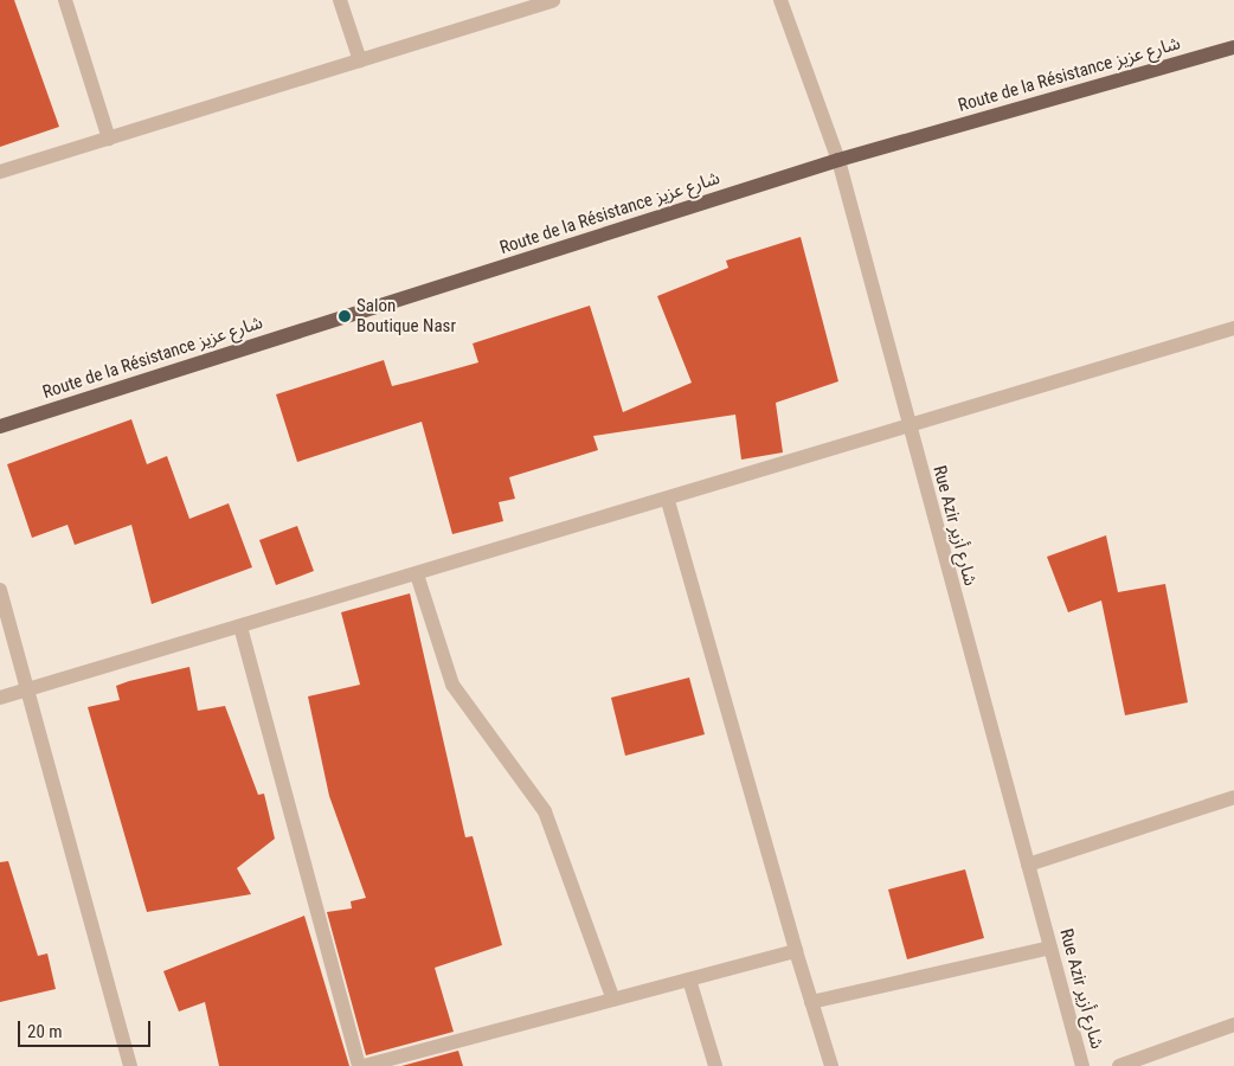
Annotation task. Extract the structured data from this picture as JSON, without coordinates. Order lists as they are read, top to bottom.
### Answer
{
  "streets": {
    "main road": ["Route de la Résistance شارع عزيز"],
    "street": ["Rue Azir شارع أزير"]
  },
  "crossings": [
    ["Route de la Résistance شارع عزيز", "Rue Azir شارع أزير"]
  ],
  "places": ["Salon Boutique Nasr"],
  "scale_bar": "20 m"
}
